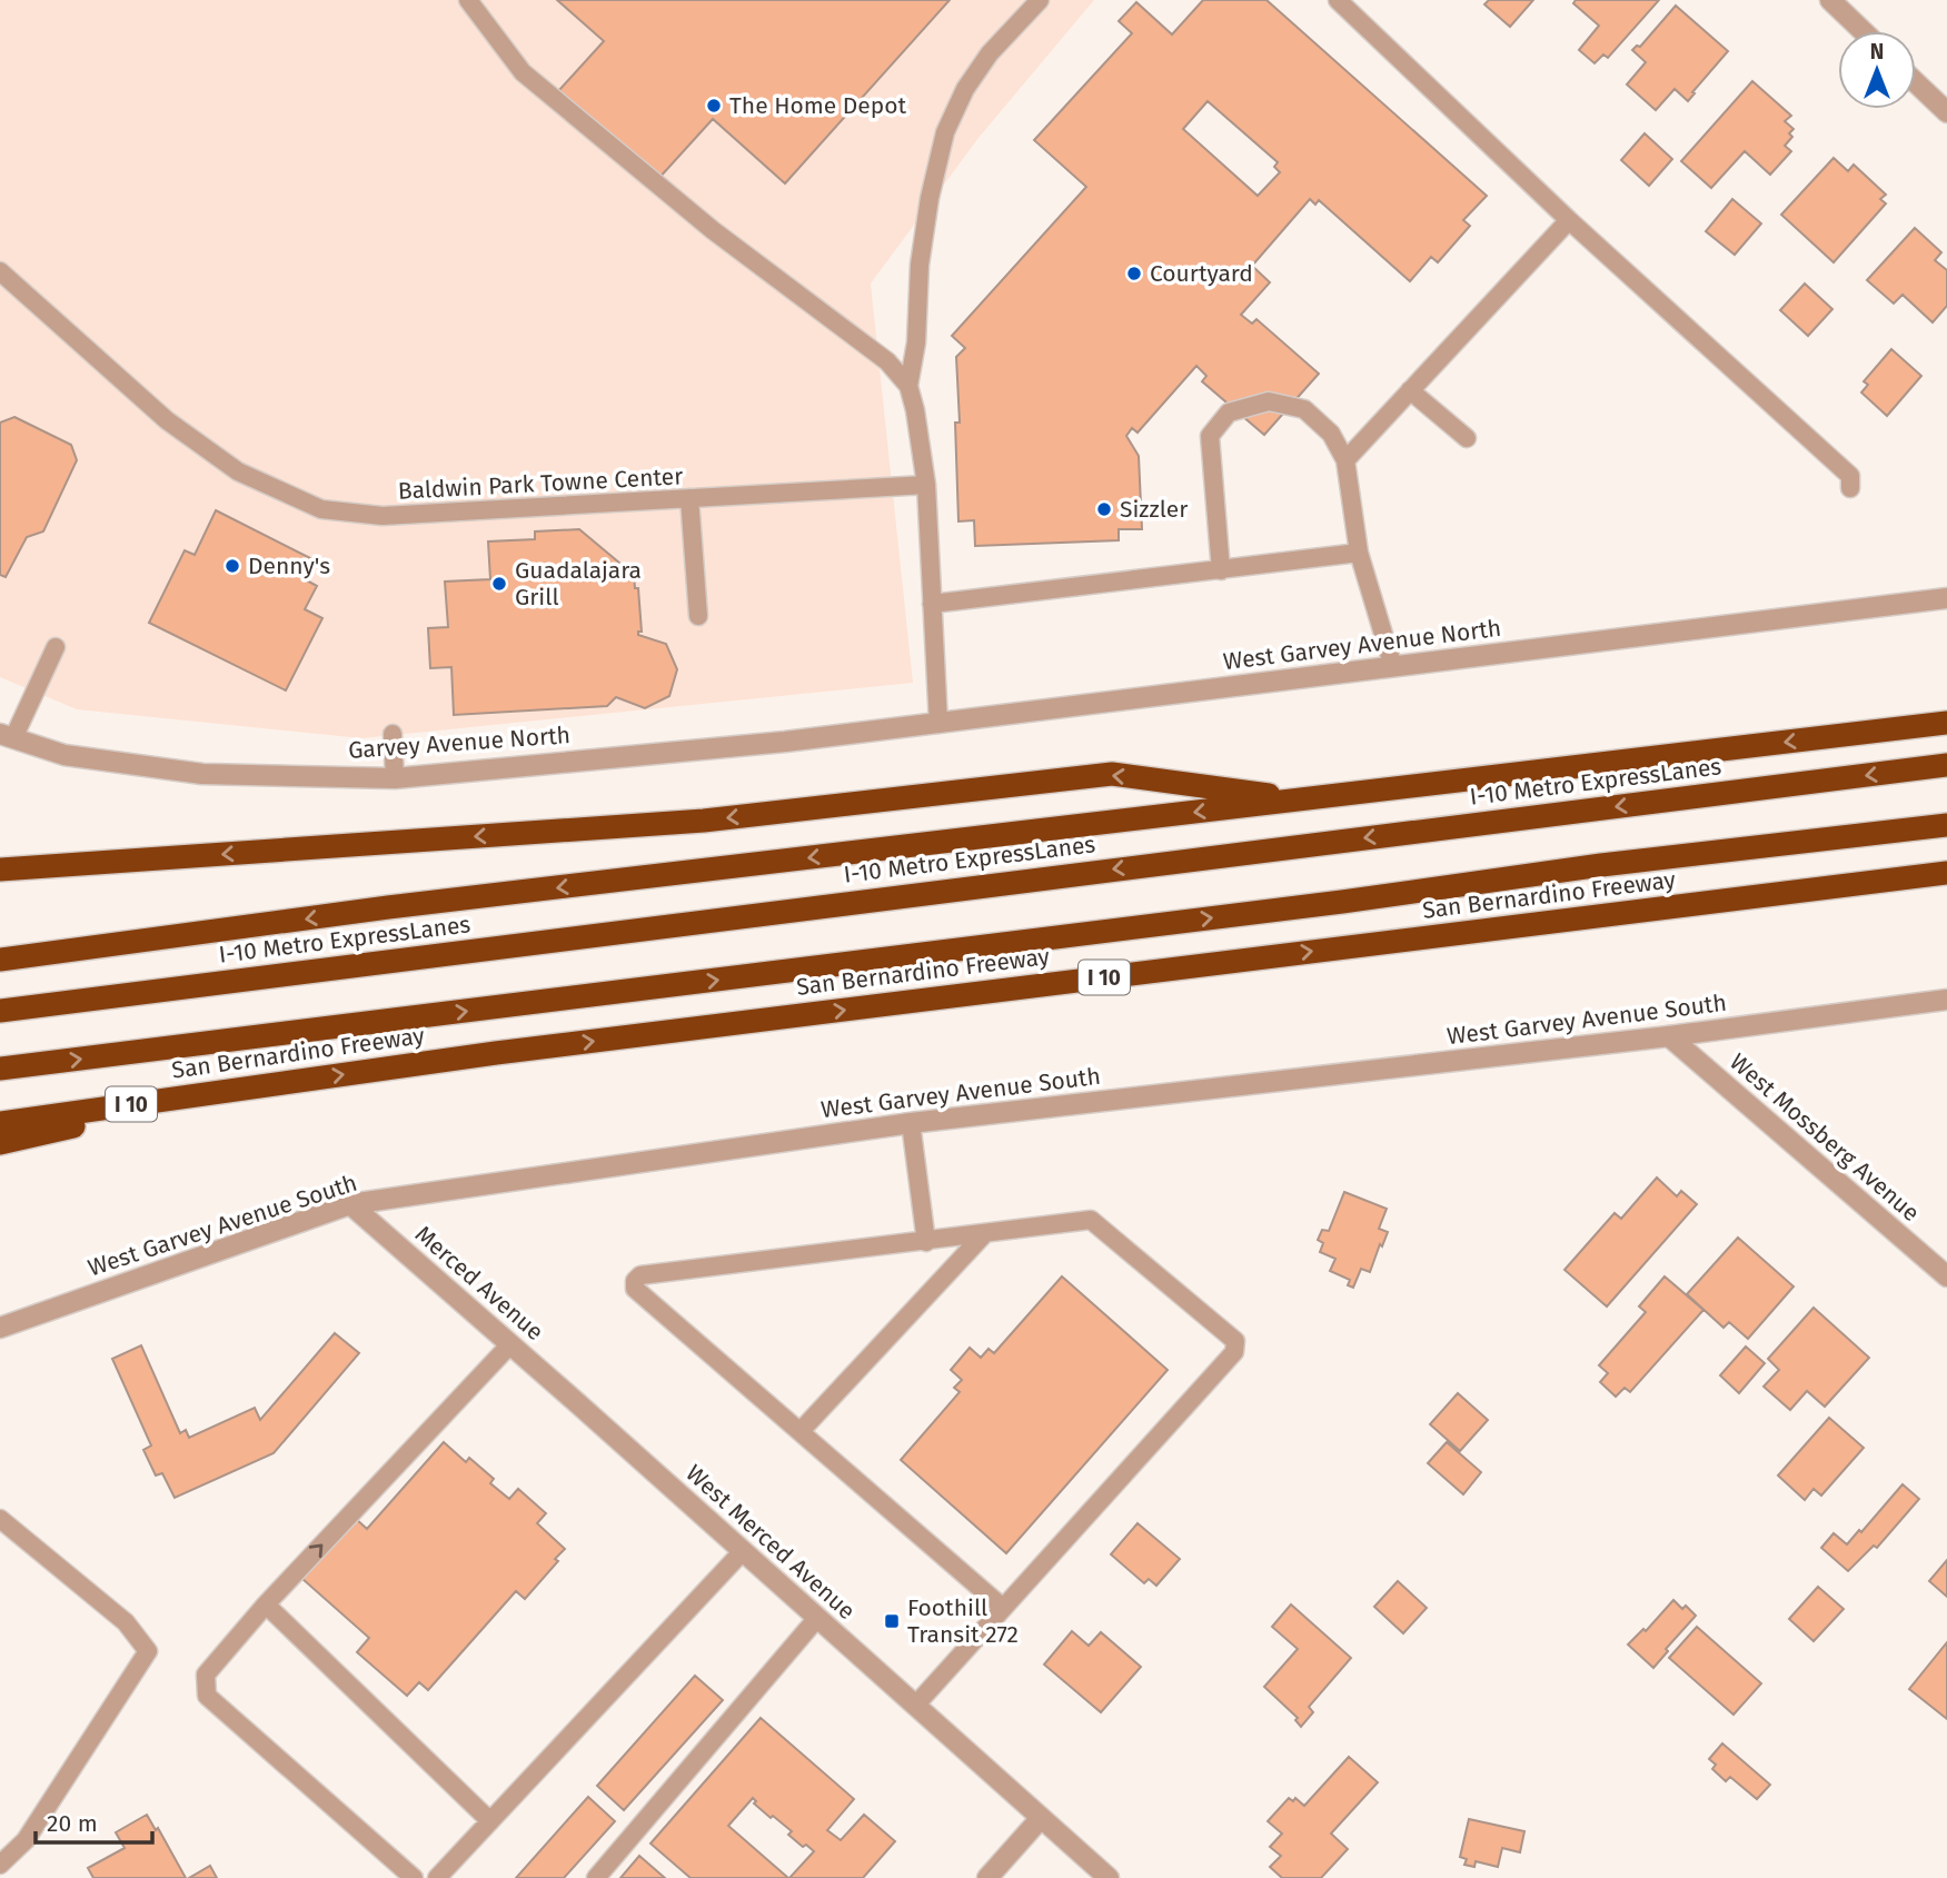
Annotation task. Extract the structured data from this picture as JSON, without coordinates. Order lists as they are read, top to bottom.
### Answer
{
  "streets": {
    "highway": ["I-10 Metro ExpressLanes", "San Bernardino Freeway", "I 10"],
    "street": [
      "West Garvey Avenue North",
      "Garvey Avenue North",
      "West Garvey Avenue South",
      "West Mossberg Avenue",
      "Merced Avenue",
      "West Merced Avenue"
    ],
    "lane": ["Baldwin Park Towne Center"]
  },
  "crossings": [
    ["West Garvey Avenue North", "Garvey Avenue North"],
    ["West Garvey Avenue South", "West Mossberg Avenue"],
    ["West Garvey Avenue South", "Merced Avenue"],
    ["Merced Avenue", "West Merced Avenue"]
  ],
  "places": {
    "other": [
      "The Home Depot",
      "Courtyard",
      "Sizzler",
      "Denny's",
      "Guadalajara Grill"
    ],
    "transit": ["Foothill Transit 272"]
  },
  "scale_bar": "20 m",
  "north": "top"
}
